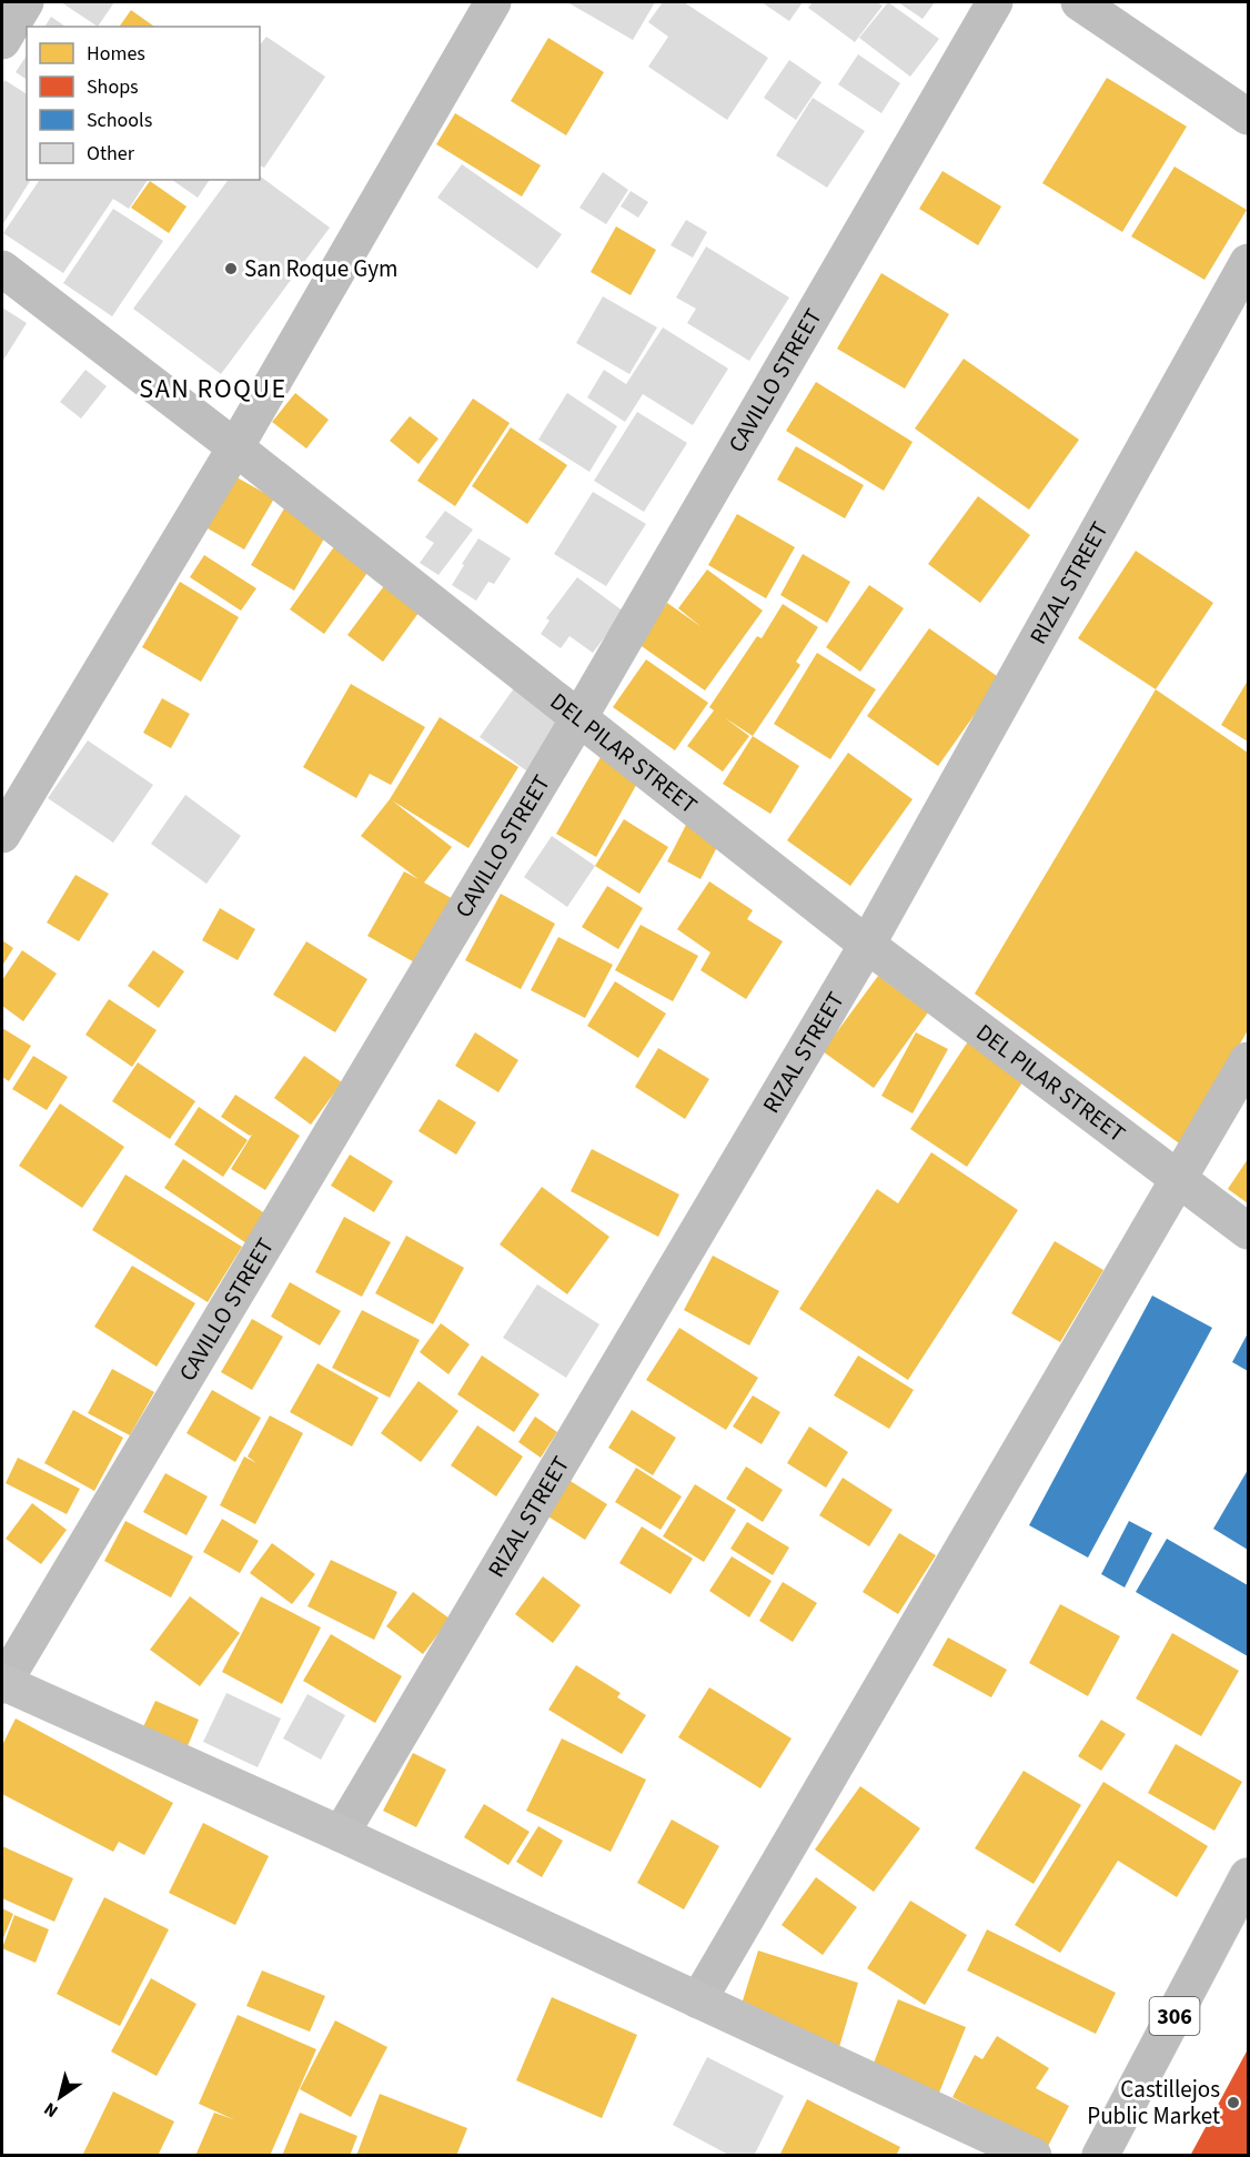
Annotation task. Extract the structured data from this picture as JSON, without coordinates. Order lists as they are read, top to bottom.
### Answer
{
  "streets": {
    "main road": ["306"],
    "street": ["CAVILLO STREET", "RIZAL STREET", "DEL PILAR STREET"]
  },
  "crossings": [
    ["CAVILLO STREET", "DEL PILAR STREET"],
    ["RIZAL STREET", "DEL PILAR STREET"]
  ],
  "districts": ["SAN ROQUE"],
  "places": ["San Roque Gym", "Castillejos Public Market"],
  "legend": [
    "Homes",
    "Shops",
    "Schools",
    "Other"
  ],
  "north": "bottom left"
}
